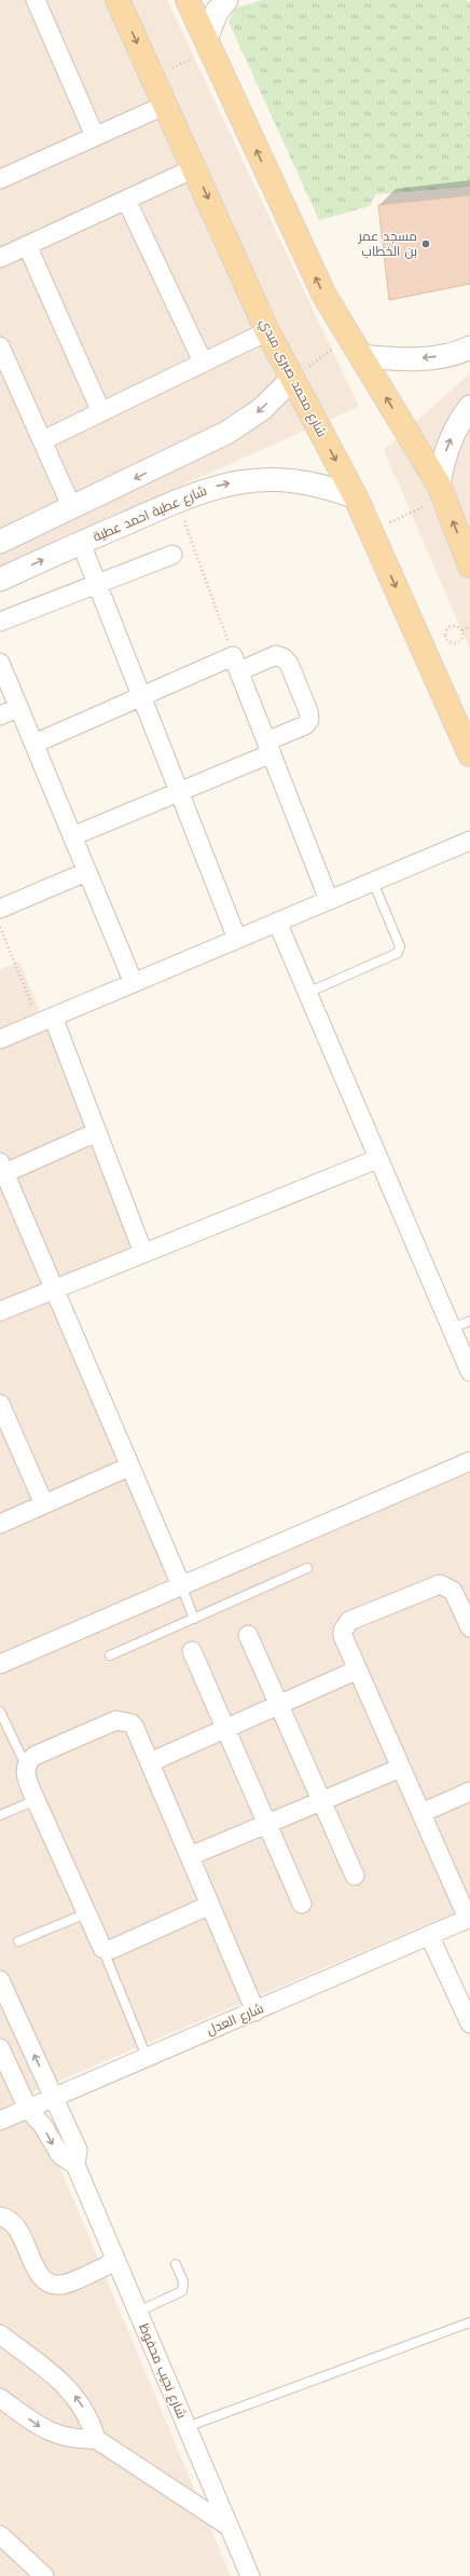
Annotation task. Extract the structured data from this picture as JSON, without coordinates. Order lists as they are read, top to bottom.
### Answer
{
  "streets": {
    "main road": ["شارع محمد صبرى مبدي"],
    "street": ["شارع عطية احمد عطية", "شارع العدل", "شارع نجيب محفوظ"]
  },
  "crossings": [
    ["شارع محمد صبرى مبدي", "شارع عطية احمد عطية"],
    ["شارع العدل", "شارع نجيب محفوظ"]
  ],
  "places": ["مسجد عمر بن الخطاب"]
}
